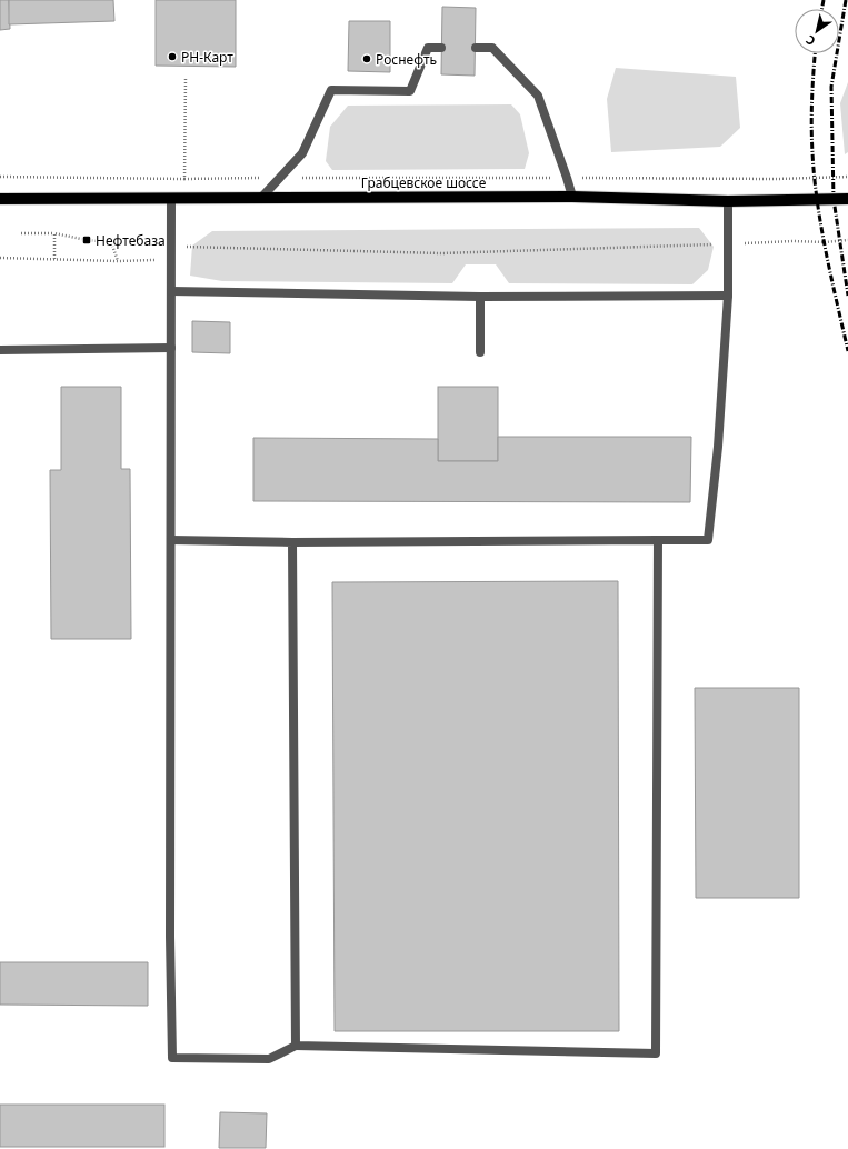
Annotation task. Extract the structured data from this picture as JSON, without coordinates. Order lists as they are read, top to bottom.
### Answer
{
  "streets": {
    "main road": ["Грабцевское шоссе"]
  },
  "places": {
    "other": ["РН-Карт", "Роснефть"],
    "transit": ["Нефтебаза"]
  },
  "north": "bottom left"
}
